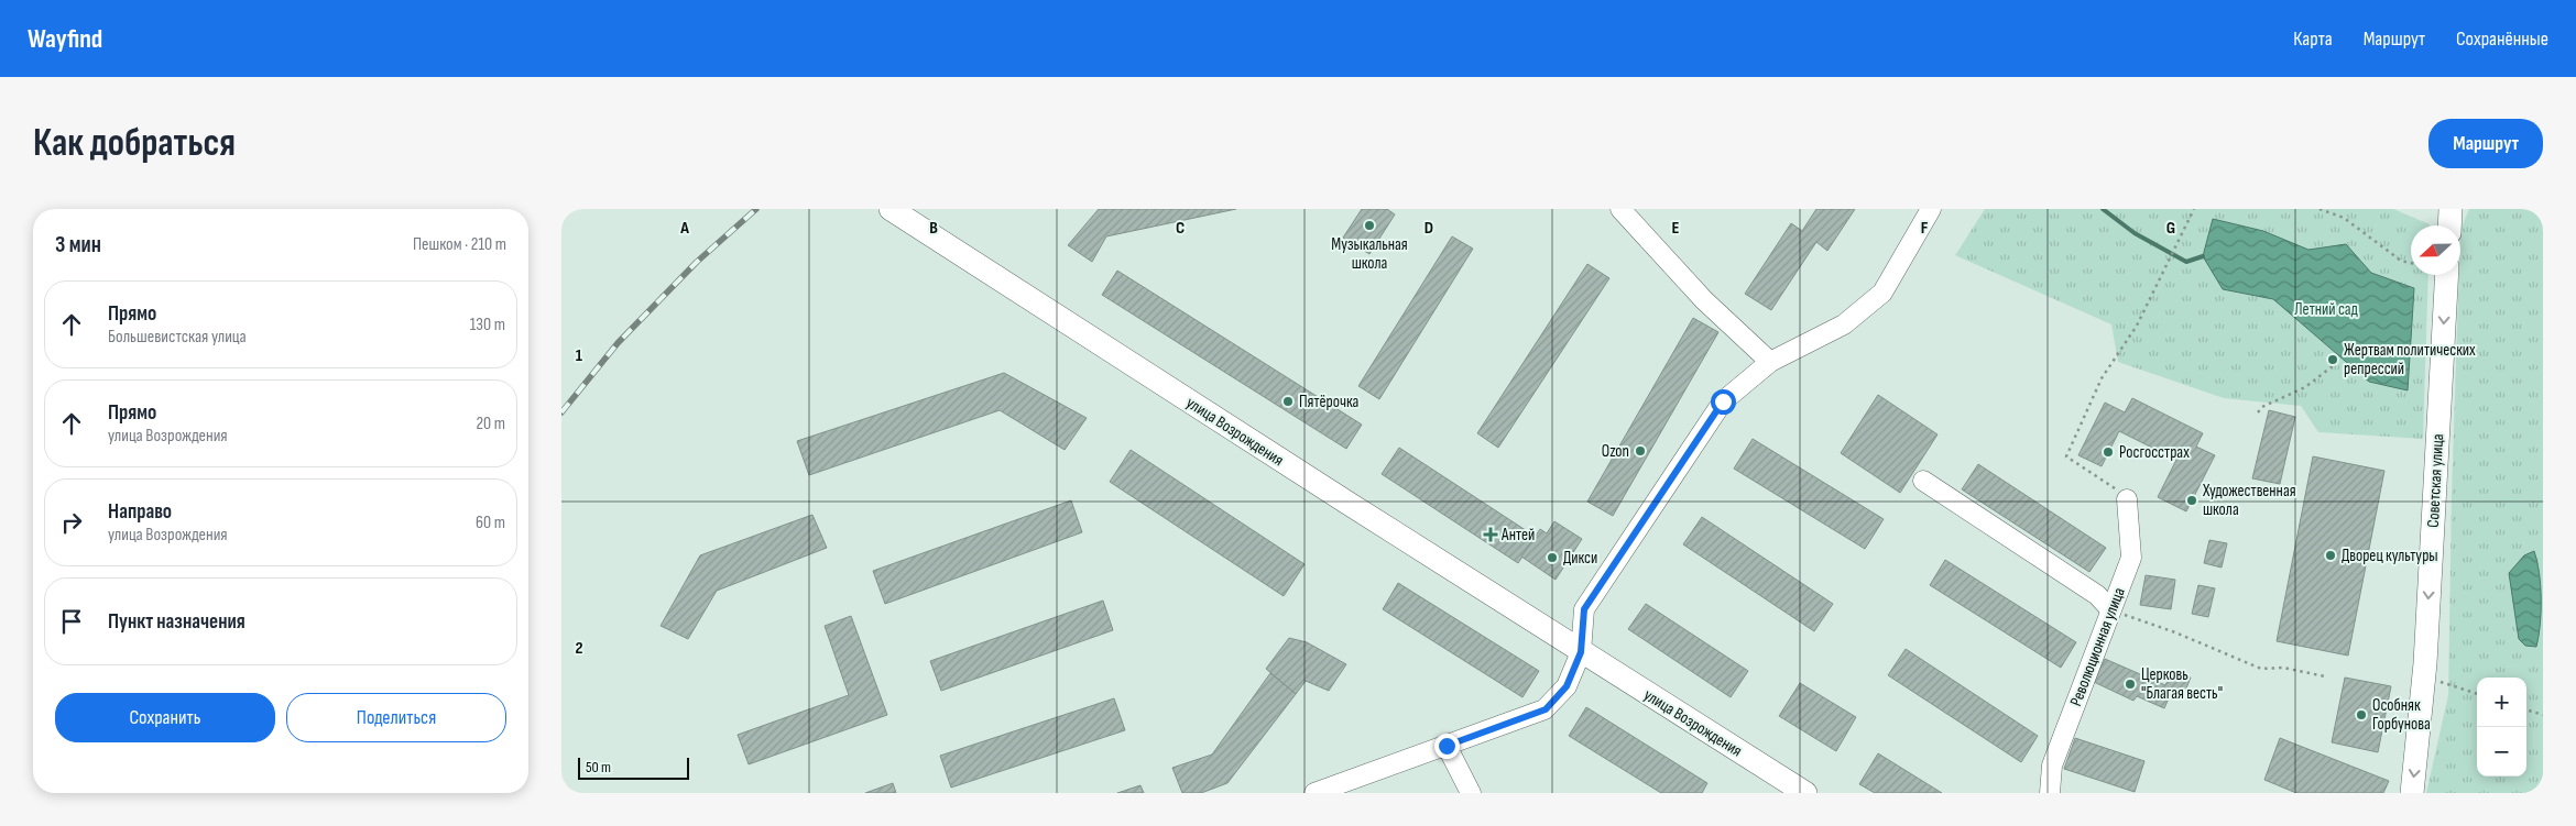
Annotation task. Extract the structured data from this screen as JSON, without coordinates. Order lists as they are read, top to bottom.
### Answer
{
  "streets": {
    "main road": ["улица Возрождения", "Советская улица"],
    "street": ["Революционная улица"]
  },
  "one_way": ["Советская улица"],
  "parks": ["Летний сад"],
  "places": {
    "other": [
      "Музыкальная школа",
      "Жертвам политических репрессий",
      "Пятёрочка",
      "Ozon",
      "Росгосстрах",
      "Художественная школа",
      "Дворец культуры",
      "Дикси",
      "Церковь \"Благая весть\"",
      "Особняк Горбунова"
    ],
    "health": ["Антей"]
  },
  "scale_bar": "50 m",
  "north": "left",
  "page": {
    "header": "Wayfind",
    "nav": ["Карта", "Маршрут", "Сохранённые"],
    "buttons": [
      "Маршрут",
      ["Сохранить", "Поделиться"]
    ],
    "title": "Как добраться",
    "heading": ["3 мин", "Пешком · 210 m"],
    "list": [
      ["Прямо", "Большевистская улица", "130 m"],
      ["Прямо", "улица Возрождения", "20 m"],
      ["Направо", "улица Возрождения", "60 m"],
      "Пункт назначения"
    ],
    "map_buttons": ["+", "−"],
    "scale": "50 m"
  },
  "grid": {
    "columns": [
      "A",
      "B",
      "C",
      "D",
      "E",
      "F",
      "G"
    ],
    "rows": ["1", "2"]
  }
}
